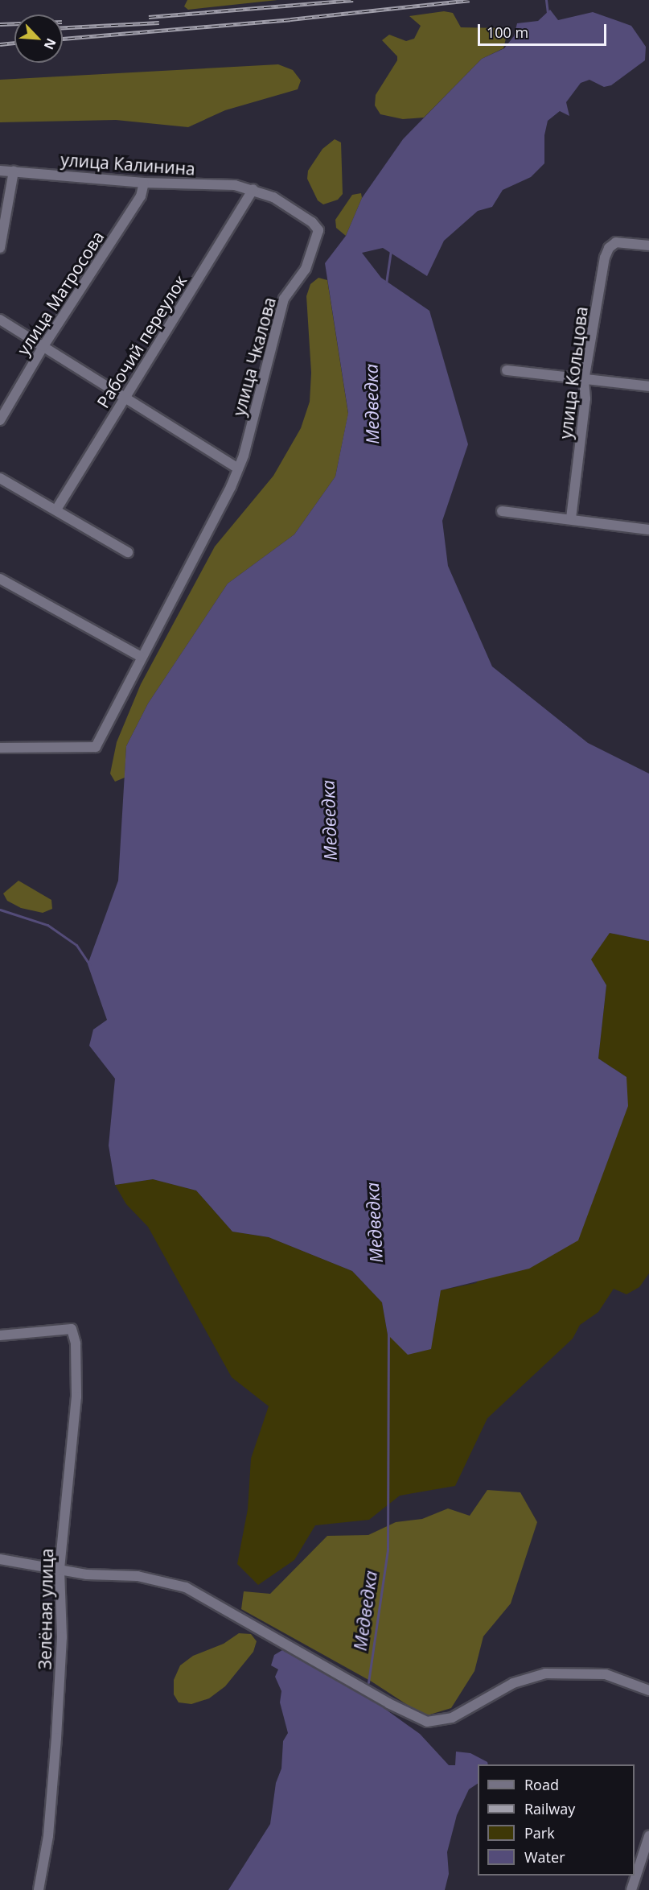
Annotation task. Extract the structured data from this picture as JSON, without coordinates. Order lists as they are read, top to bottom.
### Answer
{
  "streets": {
    "street": [
      "улица Калинина",
      "улица Матросова",
      "Рабочий переулок",
      "улица Чкалова",
      "улица Кольцова",
      "Зелёная улица"
    ]
  },
  "crossings": [
    ["улица Калинина", "улица Матросова"],
    ["улица Калинина", "Рабочий переулок"],
    ["улица Калинина", "улица Чкалова"]
  ],
  "water": ["Медведка"],
  "legend": [
    "Road",
    "Railway",
    "Park",
    "Water"
  ],
  "scale_bar": "100 m",
  "north": "bottom right"
}
